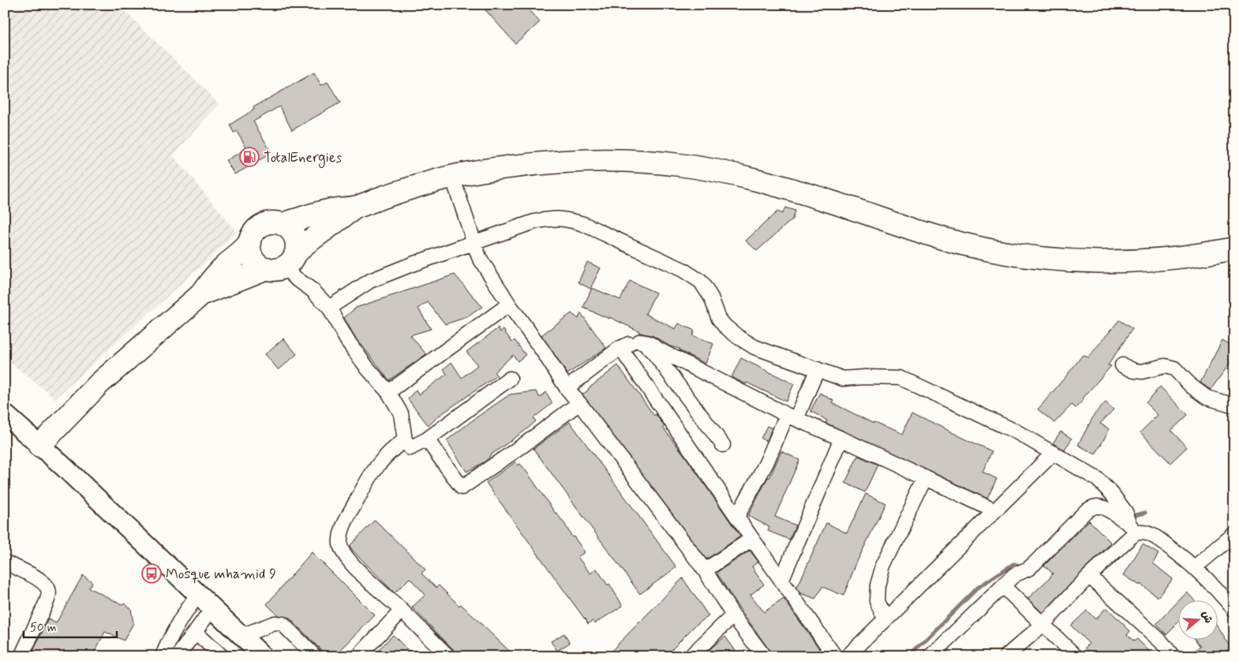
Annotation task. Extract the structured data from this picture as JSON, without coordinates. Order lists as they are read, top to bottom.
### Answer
{
  "places": {
    "fuel station": ["TotalEnergies"],
    "bus stop": ["Mosque mhamid 9"]
  },
  "scale_bar": "50 m",
  "north": "right"
}
